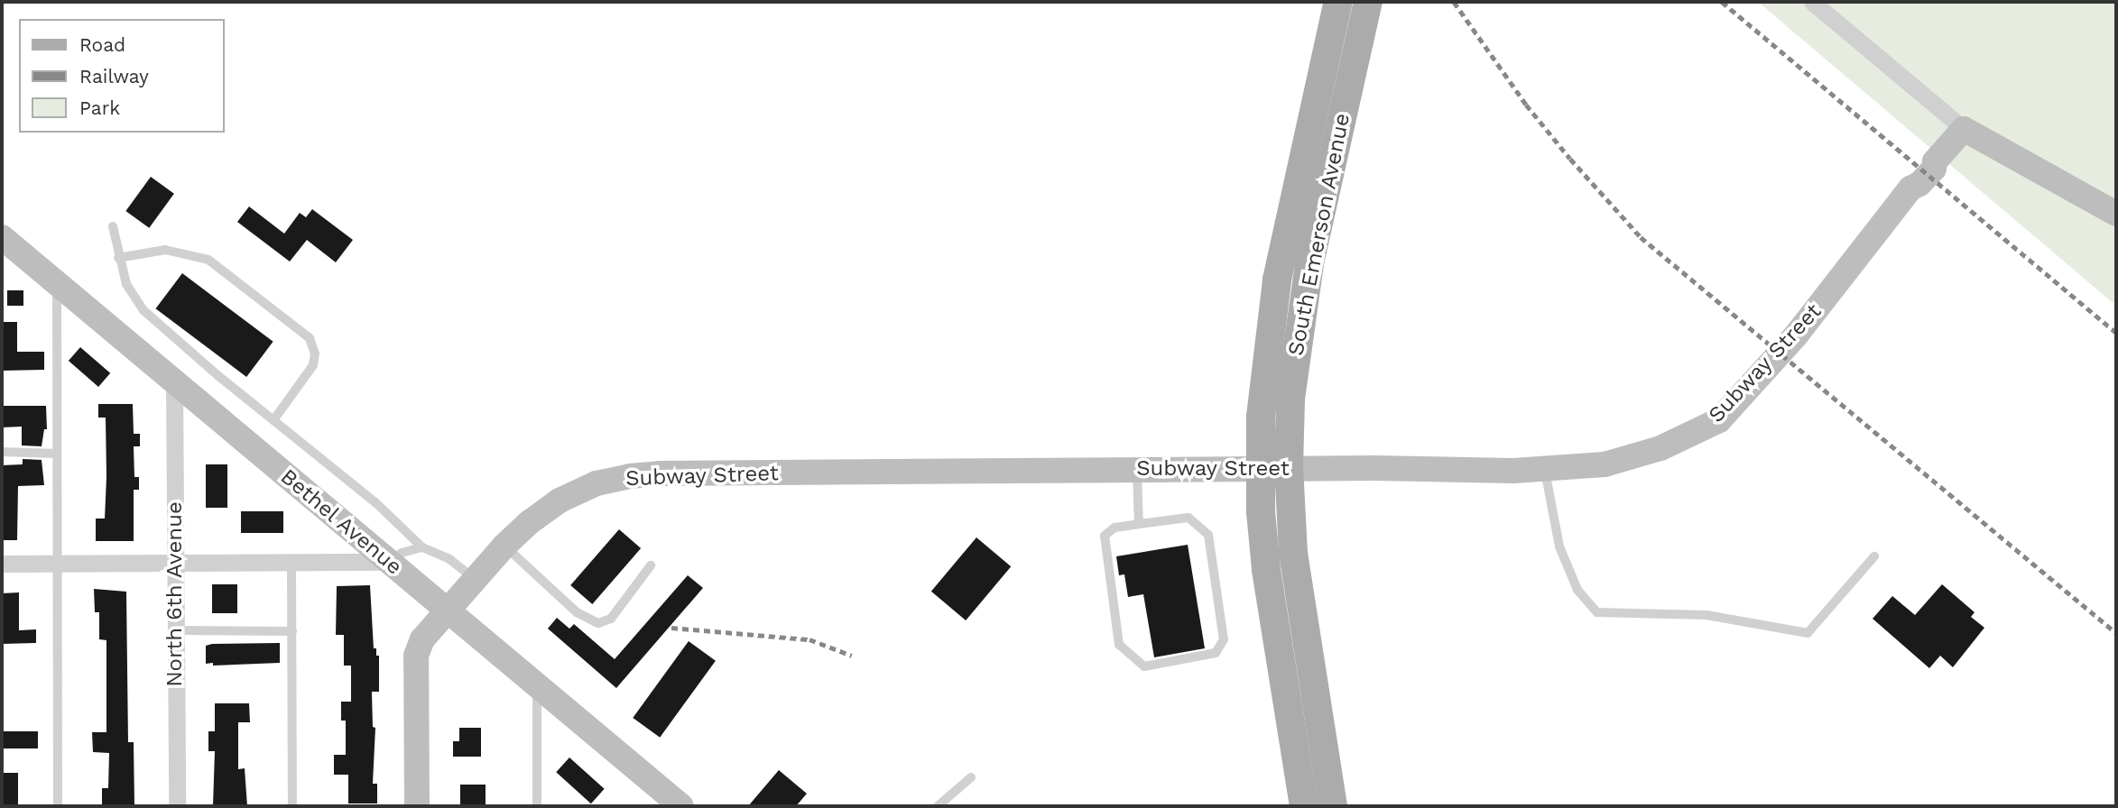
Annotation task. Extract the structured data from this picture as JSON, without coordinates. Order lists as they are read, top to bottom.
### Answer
{
  "streets": {
    "main road": ["South Emerson Avenue"],
    "street": ["Subway Street", "Bethel Avenue", "North 6th Avenue"]
  },
  "crossings": [
    ["South Emerson Avenue", "Subway Street"],
    ["Subway Street", "Bethel Avenue"],
    ["Bethel Avenue", "North 6th Avenue"]
  ],
  "legend": ["Road", "Railway", "Park"]
}
